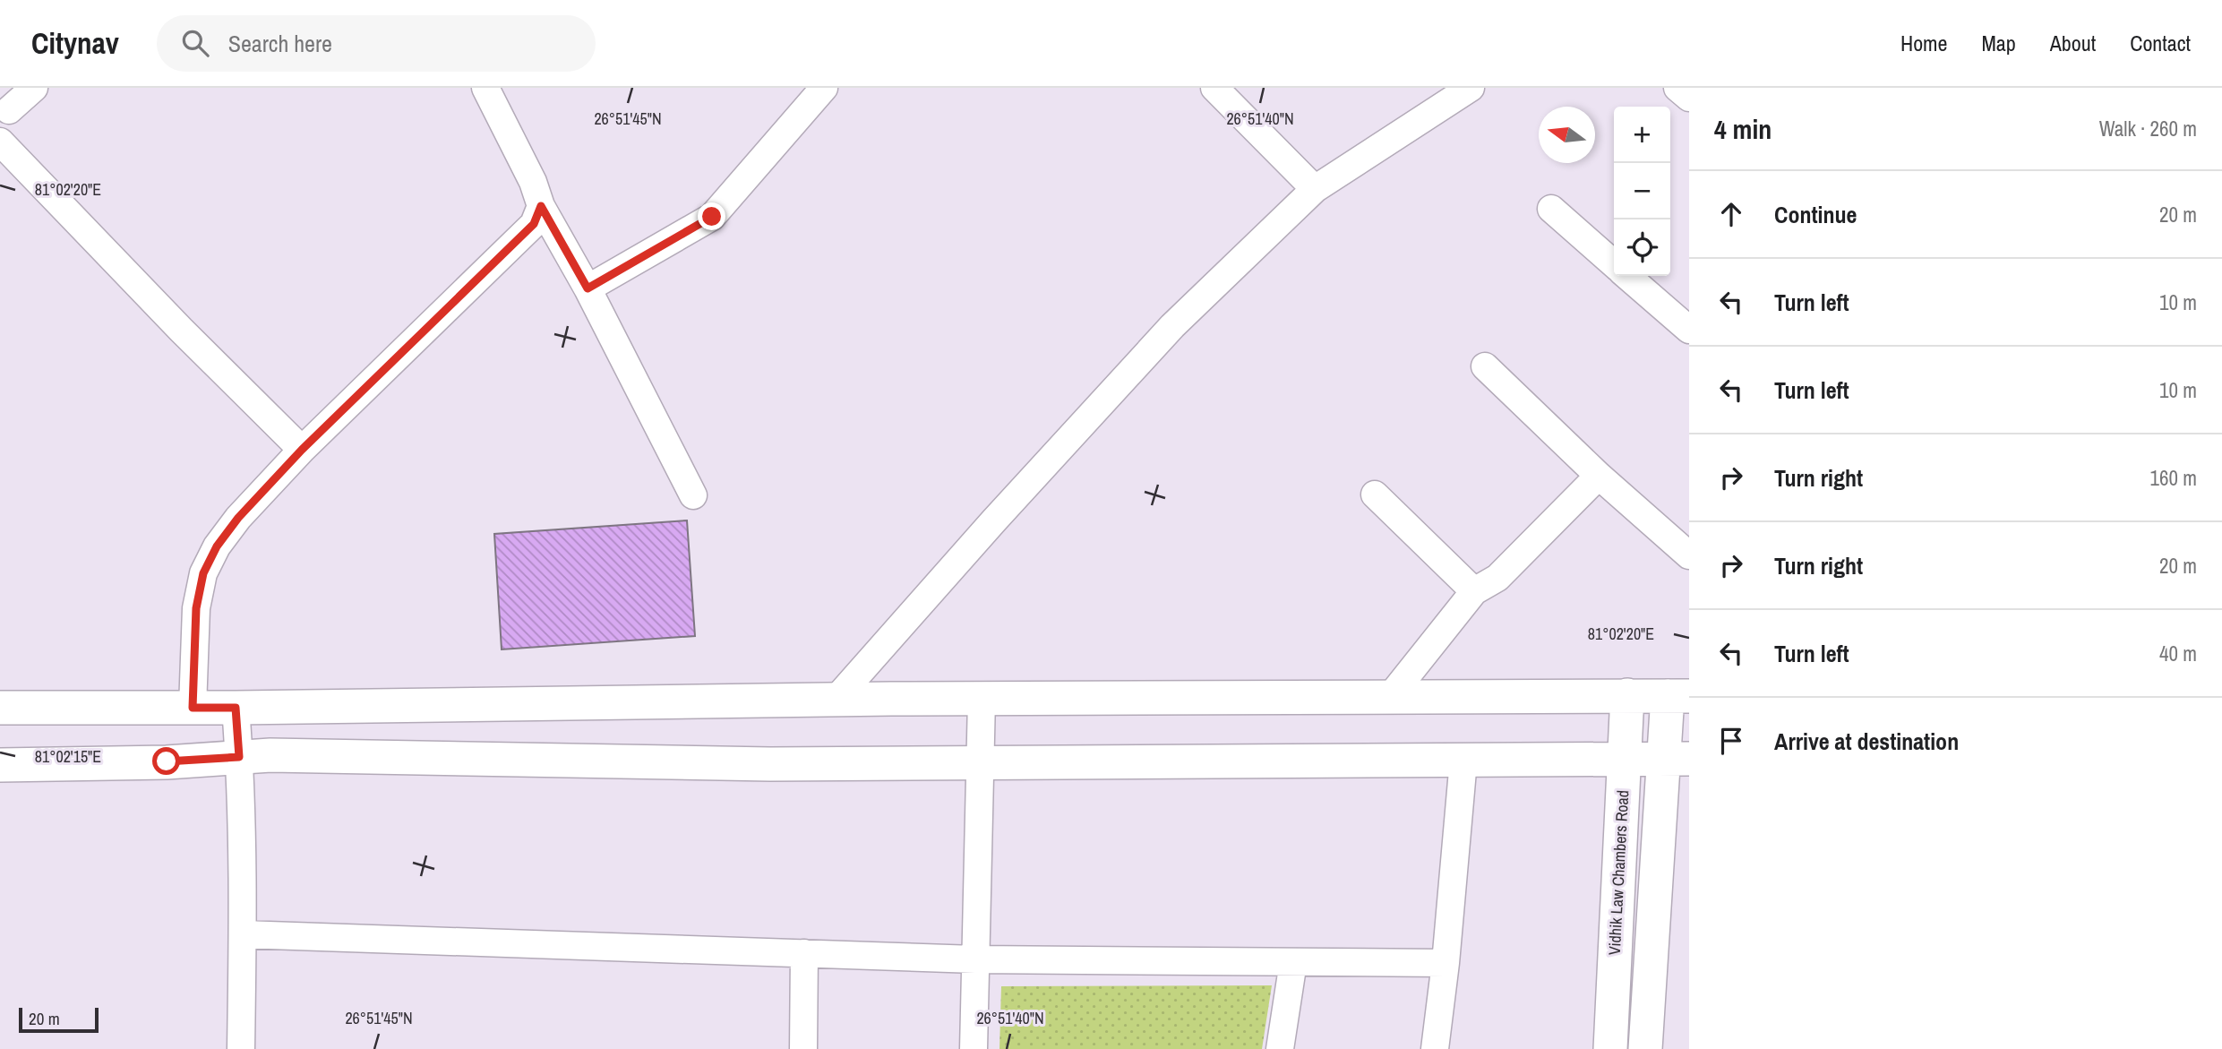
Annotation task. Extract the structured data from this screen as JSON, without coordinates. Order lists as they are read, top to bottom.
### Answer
{
  "streets": {
    "street": ["Vidhik Law Chambers Road"]
  },
  "scale_bar": "20 m",
  "north": "left",
  "page": {
    "header": "Citynav",
    "search": "Search here",
    "nav": [
      "Home",
      "Map",
      "About",
      "Contact"
    ],
    "heading": ["4 min", "Walk · 260 m"],
    "map_buttons": ["+", "−"],
    "list": [
      ["Continue", "20 m"],
      ["Turn left", "10 m"],
      ["Turn left", "10 m"],
      ["Turn right", "160 m"],
      ["Turn right", "20 m"],
      ["Turn left", "40 m"],
      "Arrive at destination"
    ],
    "scale": "20 m"
  },
  "coordinates": [
    "26°51'45\"N",
    "26°51'40\"N",
    "81°02'20\"E",
    "81°02'15\"E"
  ]
}
